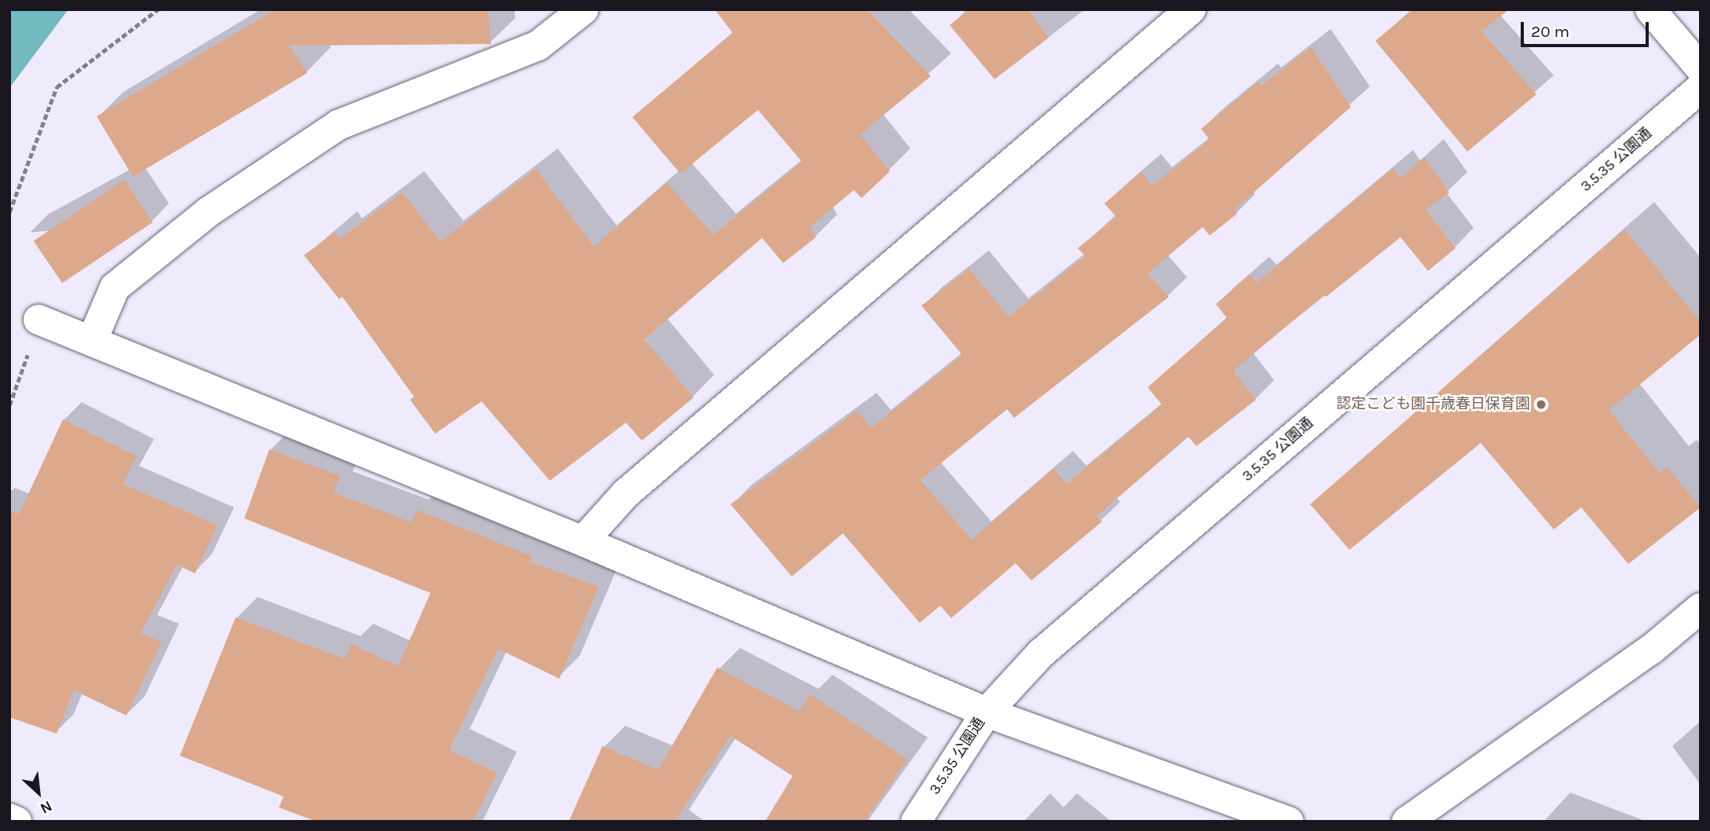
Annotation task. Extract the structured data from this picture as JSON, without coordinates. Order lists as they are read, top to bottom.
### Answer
{
  "streets": {
    "main road": ["3.5.35 公園通"]
  },
  "places": ["認定こども園千歳春日保育園"],
  "scale_bar": "20 m",
  "north": "bottom right"
}
